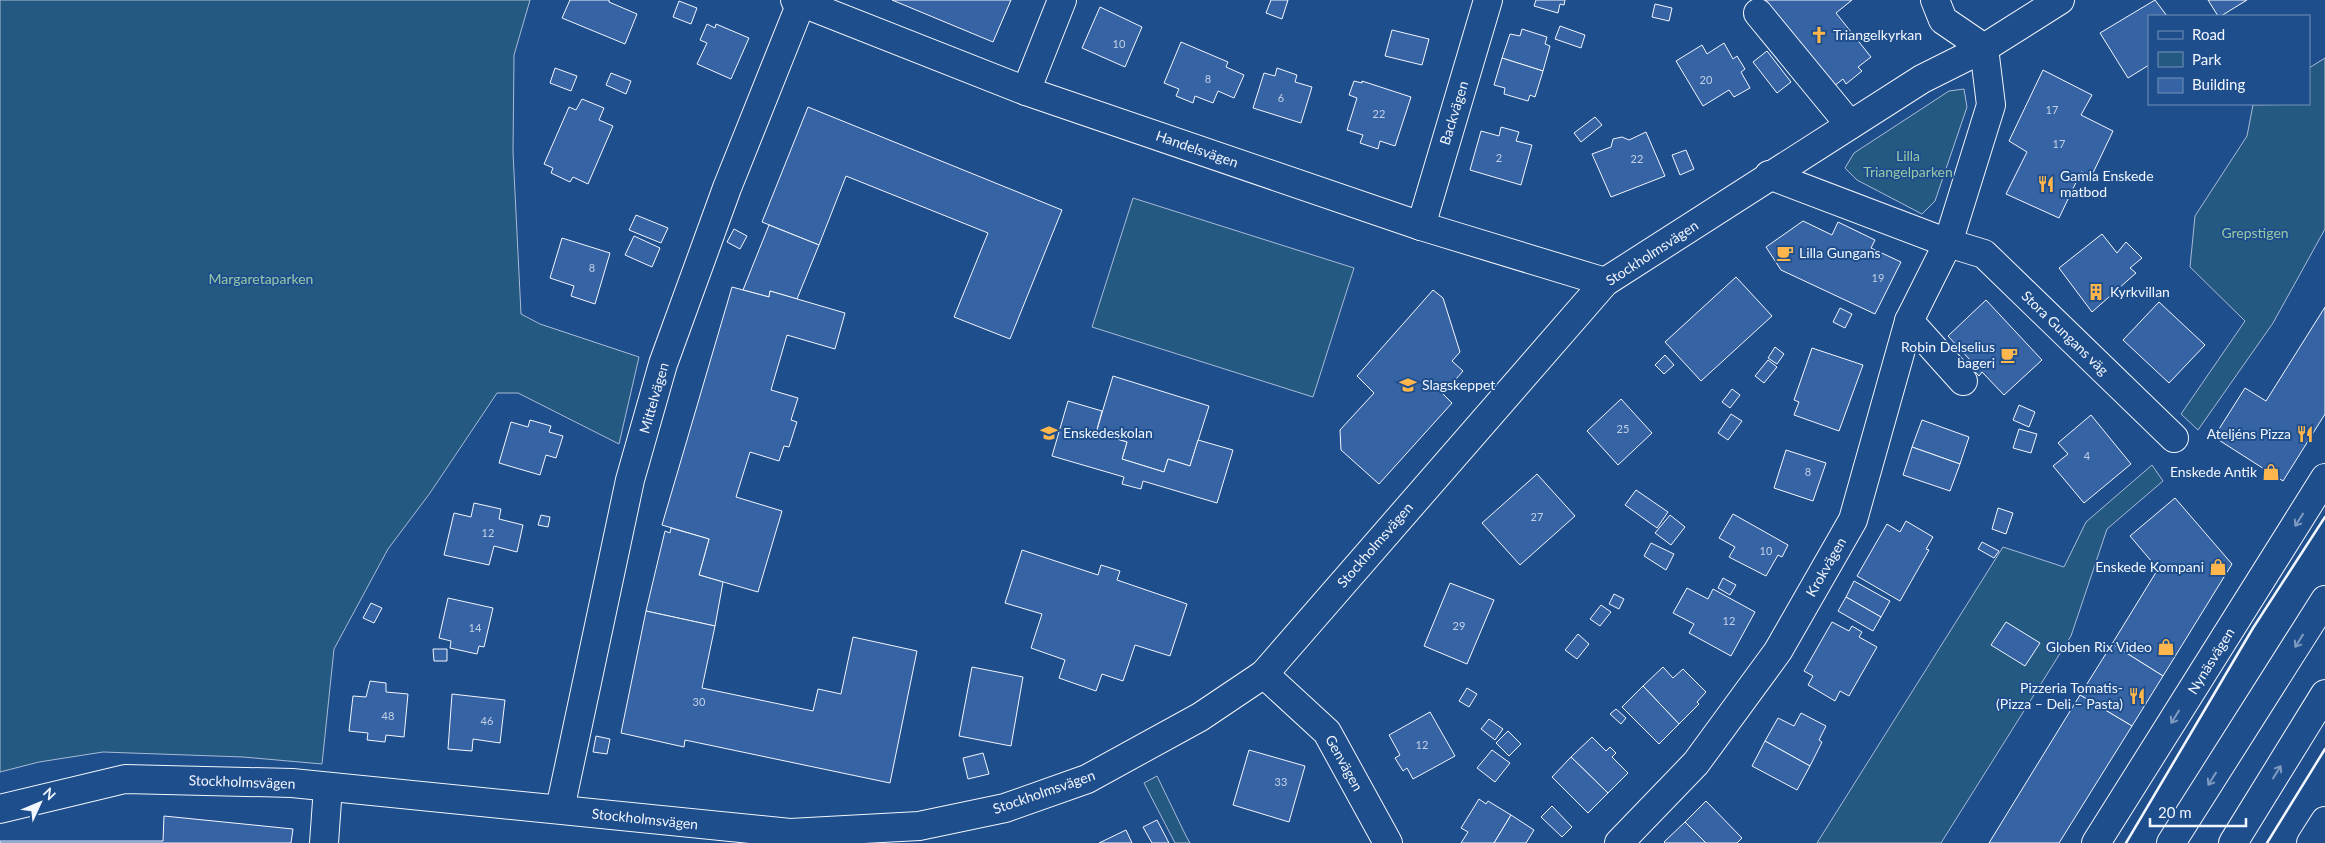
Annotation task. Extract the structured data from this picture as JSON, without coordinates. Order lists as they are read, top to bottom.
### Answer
{
  "streets": {
    "main road": [
      "Backvägen",
      "Handelsvägen",
      "Stockholmsvägen",
      "Stora Gungans väg",
      "Mittelvägen",
      "Krokvägen",
      "Nynäsvägen",
      "Genvägen"
    ]
  },
  "crossings": [
    ["Backvägen", "Handelsvägen"],
    ["Handelsvägen", "Stockholmsvägen"],
    ["Handelsvägen", "Mittelvägen"],
    ["Stockholmsvägen", "Mittelvägen"],
    ["Stockholmsvägen", "Genvägen"],
    ["Stora Gungans väg", "Krokvägen"]
  ],
  "parks": ["Lilla Triangelparken", "Grepstigen", "Margaretaparken"],
  "places": {
    "church": ["Triangelkyrkan"],
    "restaurant": ["Gamla Enskede matbod", "Ateljéns Pizza", "Pizzeria Tomatis- (Pizza – Deli – Pasta)"],
    "cafe": ["Lilla Gungans", "Robin Delselius bageri"],
    "building": ["Kyrkvillan"],
    "school or university": ["Slagskeppet", "Enskedeskolan"],
    "shop": ["Enskede Antik", "Enskede Kompani", "Globen Rix Video"]
  },
  "house_numbers": [
    "10",
    "8",
    "20",
    "6",
    "17",
    "22",
    "17",
    "2",
    "22",
    "8",
    "19",
    "25",
    "4",
    "8",
    "27",
    "12",
    "10",
    "12",
    "29",
    "14",
    "30",
    "48",
    "46",
    "12",
    "33"
  ],
  "legend": ["Road", "Park", "Building"],
  "scale_bar": "20 m",
  "north": "top right"
}
